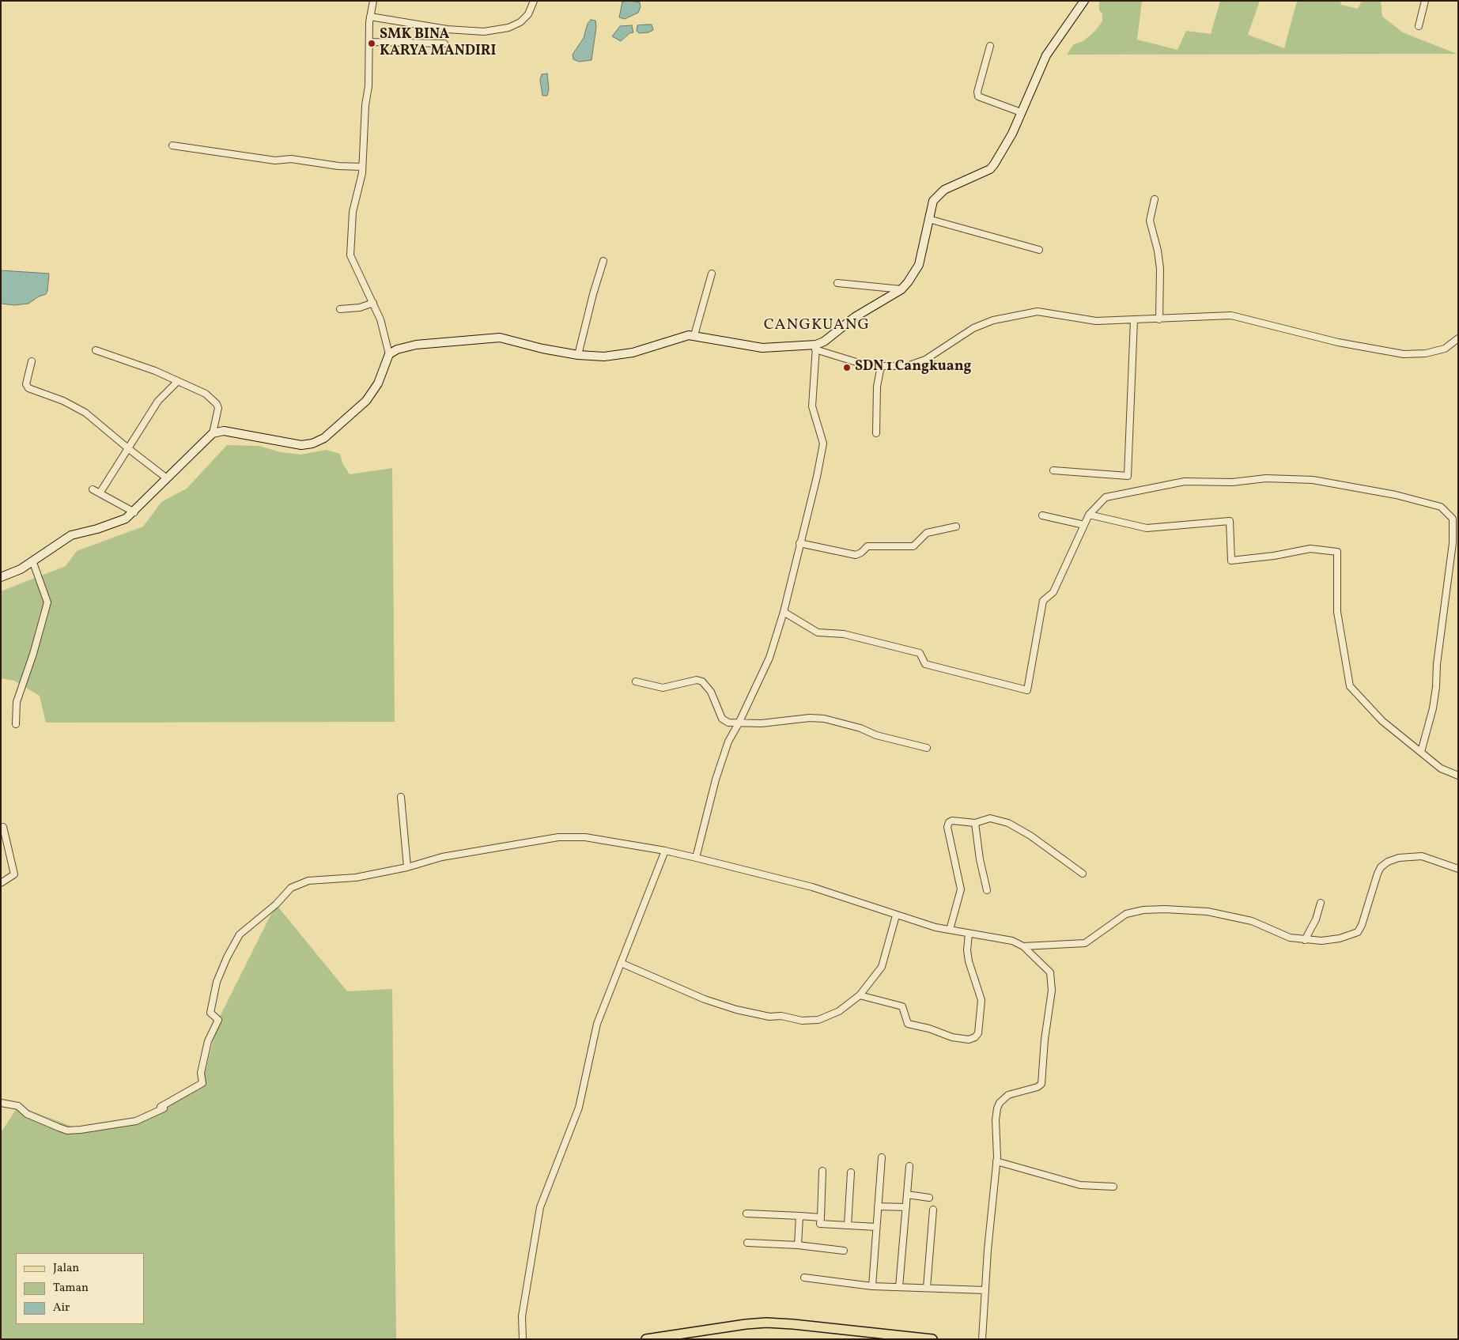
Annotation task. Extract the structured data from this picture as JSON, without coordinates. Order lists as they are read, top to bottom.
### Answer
{
  "districts": ["CANGKUANG"],
  "places": ["SMK BINA KARYA MANDIRI", "SDN 1 Cangkuang"],
  "legend": ["Jalan", "Taman", "Air"]
}
